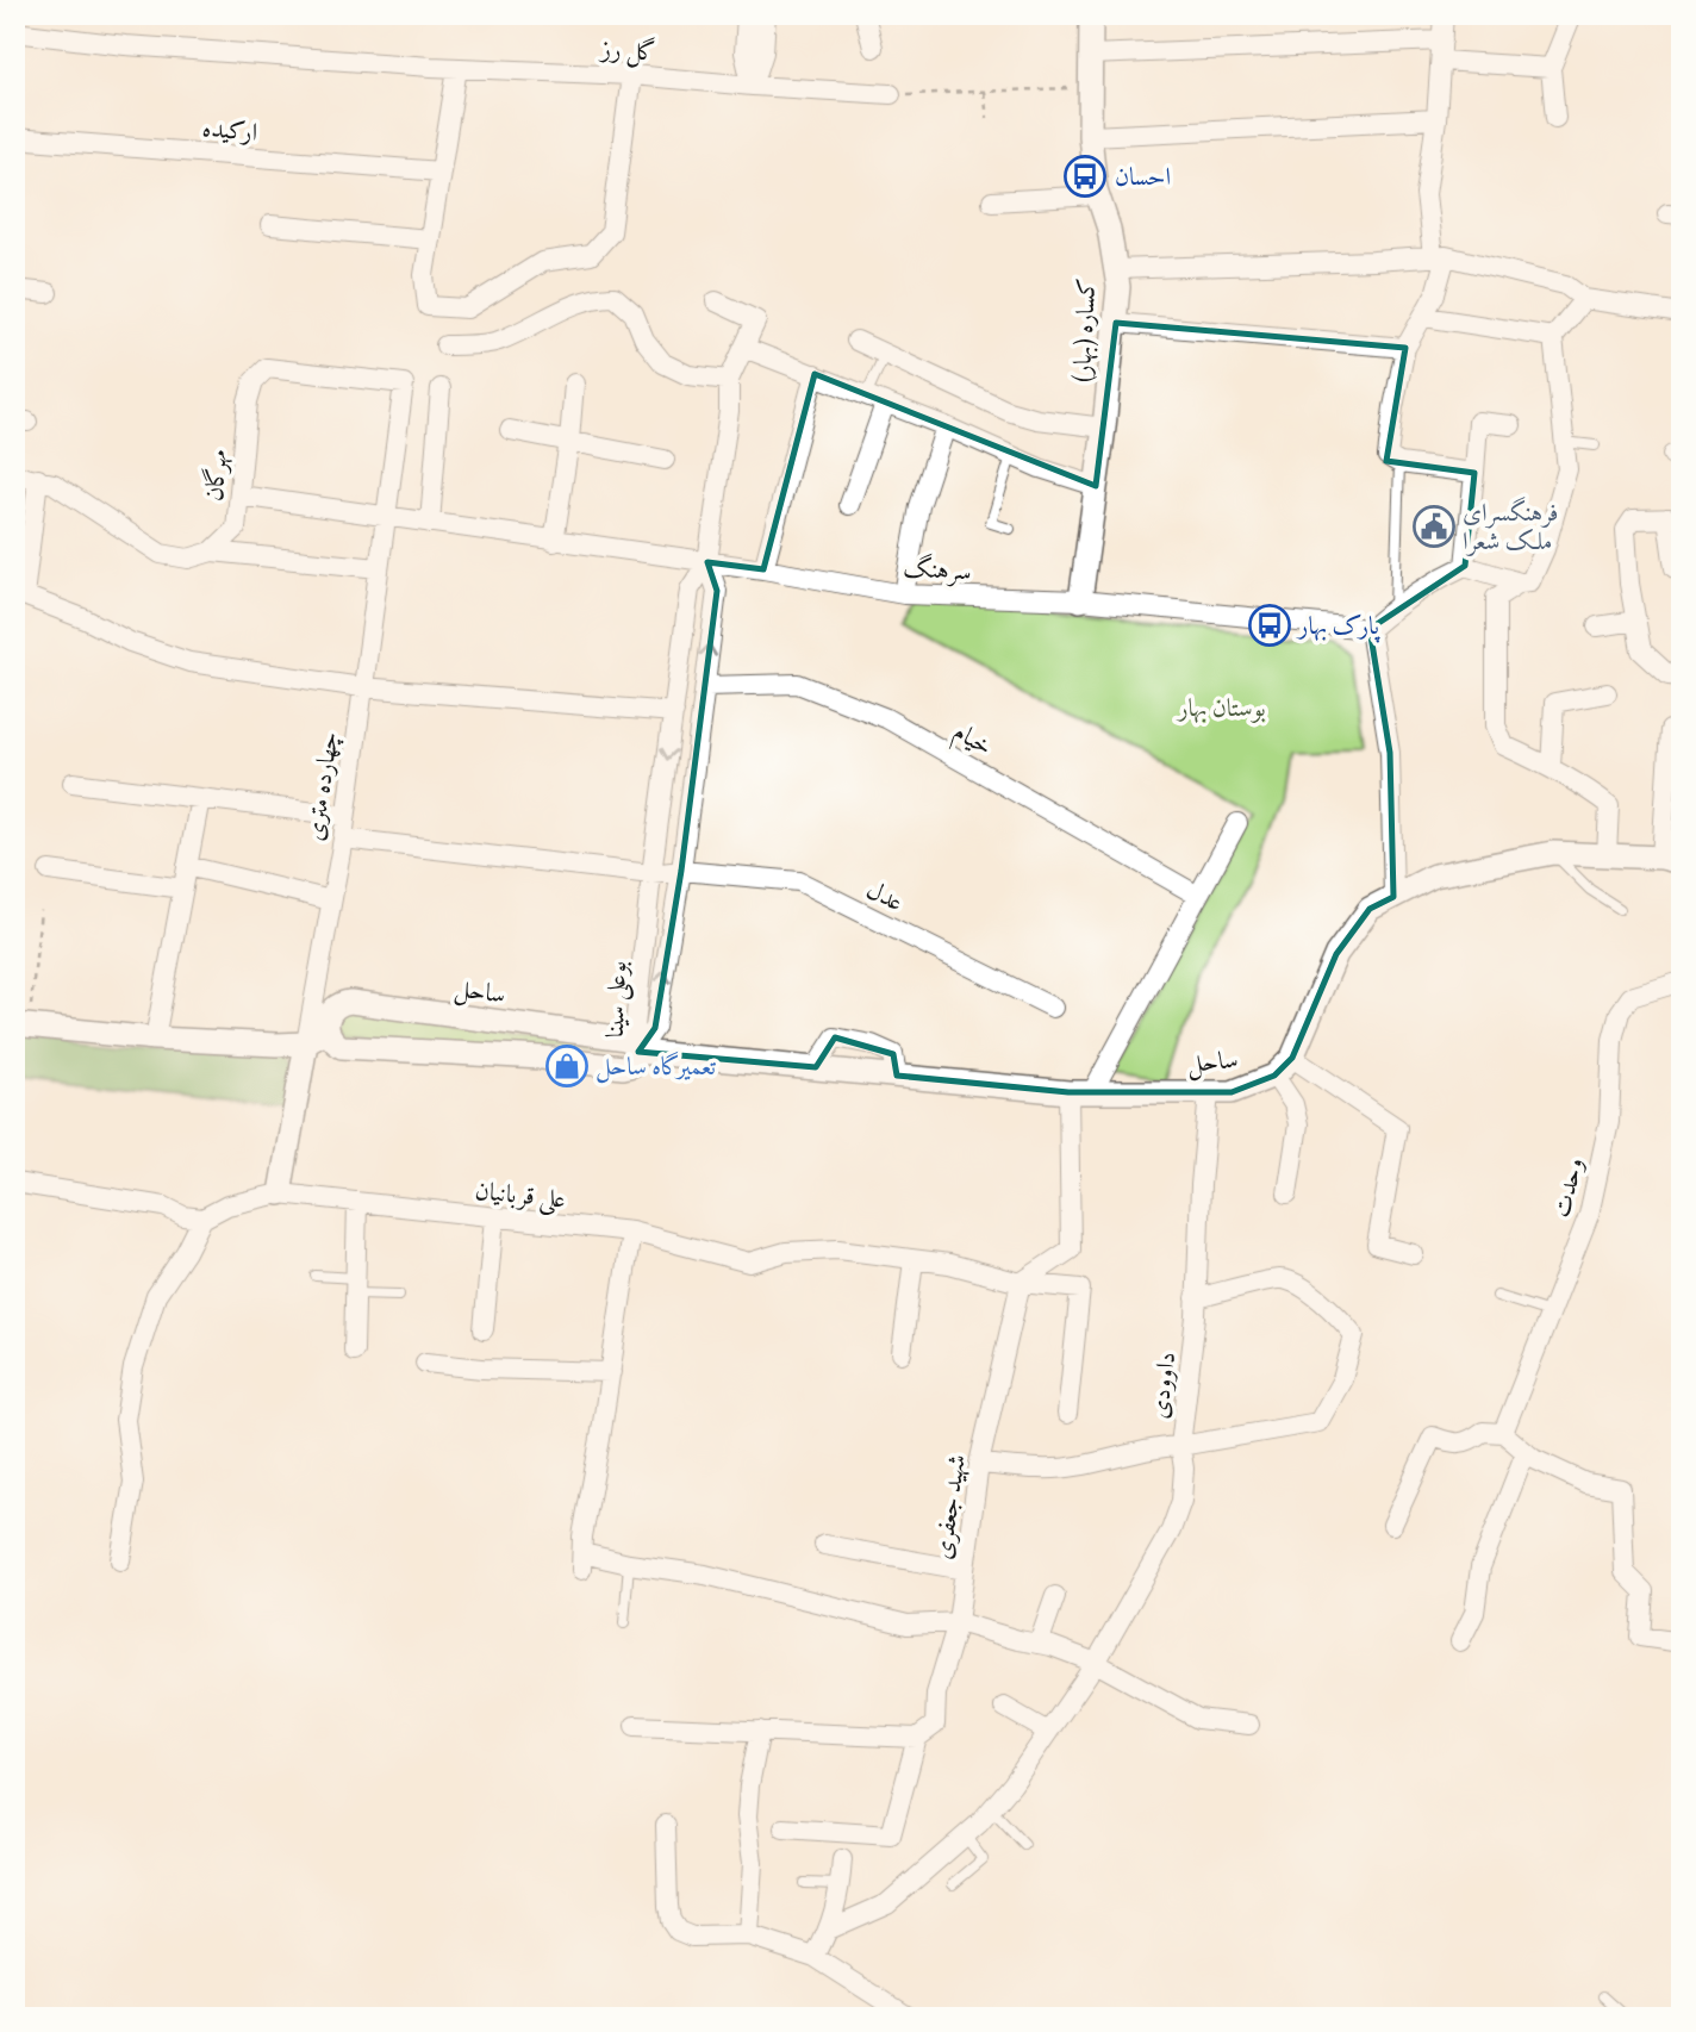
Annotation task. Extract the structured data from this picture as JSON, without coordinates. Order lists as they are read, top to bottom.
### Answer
{
  "streets": {
    "street": [
      "گل رز",
      "ارکیده",
      "کساره (بهار)",
      "مهرگان",
      "سرهنگ",
      "خیام",
      "چهارده متری",
      "عدل",
      "ساحل",
      "بوعلی سینا",
      "وحدت",
      "علی قربانیان",
      "داوودی",
      "شهید جعفری"
    ]
  },
  "crossings": [
    ["کساره (بهار)", "سرهنگ"],
    ["مهرگان", "سرهنگ"],
    ["مهرگان", "چهارده متری"],
    ["سرهنگ", "چهارده متری"],
    ["سرهنگ", "بوعلی سینا"],
    ["خیام", "بوعلی سینا"],
    ["چهارده متری", "عدل"],
    ["چهارده متری", "ساحل"],
    ["چهارده متری", "علی قربانیان"],
    ["عدل", "بوعلی سینا"],
    ["ساحل", "بوعلی سینا"],
    ["ساحل", "داوودی"],
    ["علی قربانیان", "شهید جعفری"]
  ],
  "parks": ["بوستان بهار"],
  "places": {
    "bus stop": ["احسان", "پارک بهار"],
    "public building": ["فرهنگسرای ملک شعرا"],
    "shop": ["تعمیرگاه ساحل"]
  }
}
